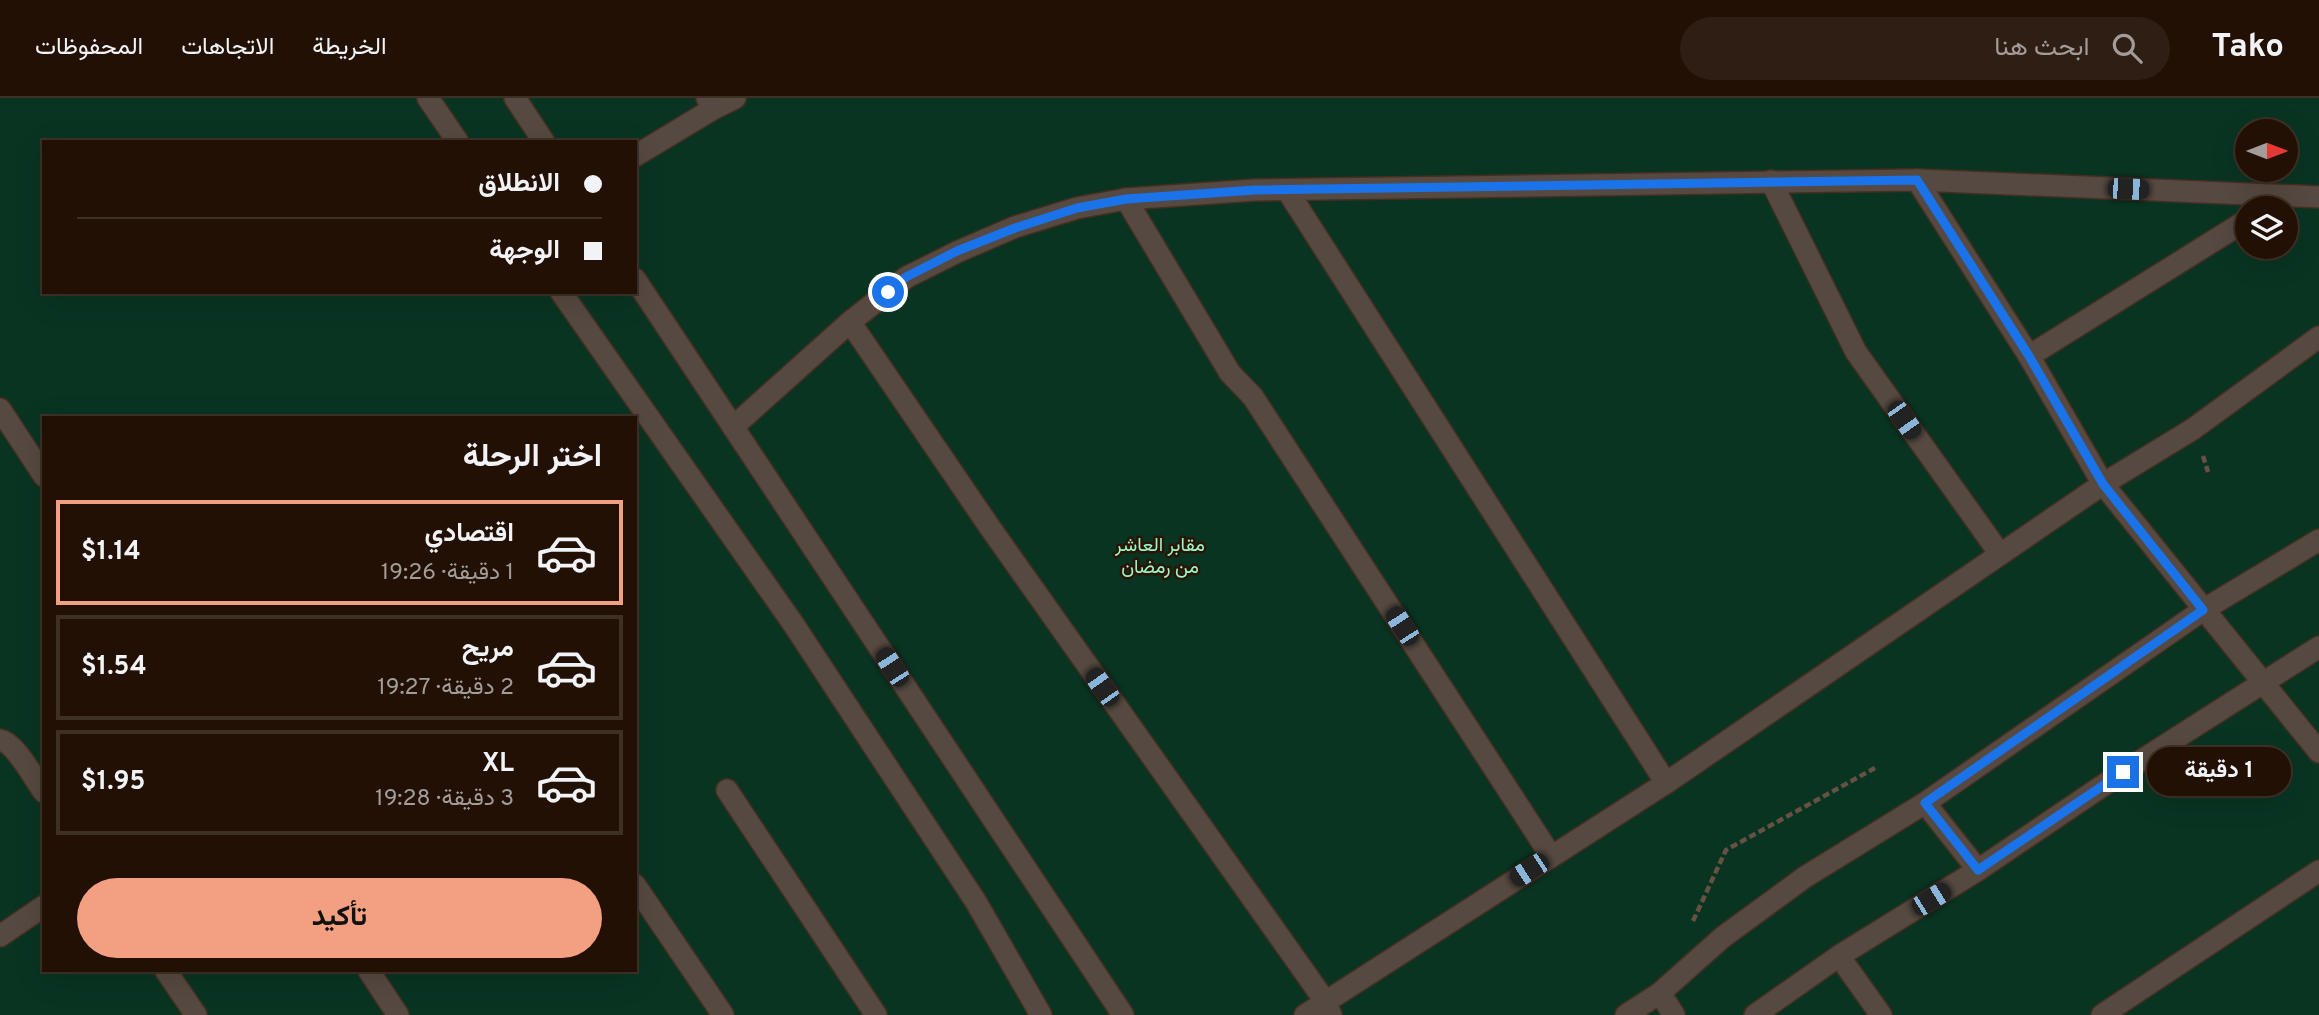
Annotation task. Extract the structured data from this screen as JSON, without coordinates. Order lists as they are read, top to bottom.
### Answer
{
  "parks": ["مقابر العاشر من رمضان"],
  "north": "right",
  "page": {
    "header": "Tako",
    "search": "ابحث هنا",
    "nav": ["الخريطة", "الاتجاهات", "المحفوظات"],
    "banner": ["الانطلاق", "الوجهة"],
    "heading": "اختر الرحلة",
    "list": [
      {
        "name": "اقتصادي",
        "note": "1 دقيقة · 19:26",
        "value": "$1.14"
      },
      {
        "name": "مريح",
        "note": "2 دقيقة · 19:27",
        "value": "$1.54"
      },
      {
        "name": "XL",
        "note": "3 دقيقة · 19:28",
        "value": "$1.95"
      }
    ],
    "bubble": "1 دقيقة",
    "buttons": "تأكيد"
  }
}
